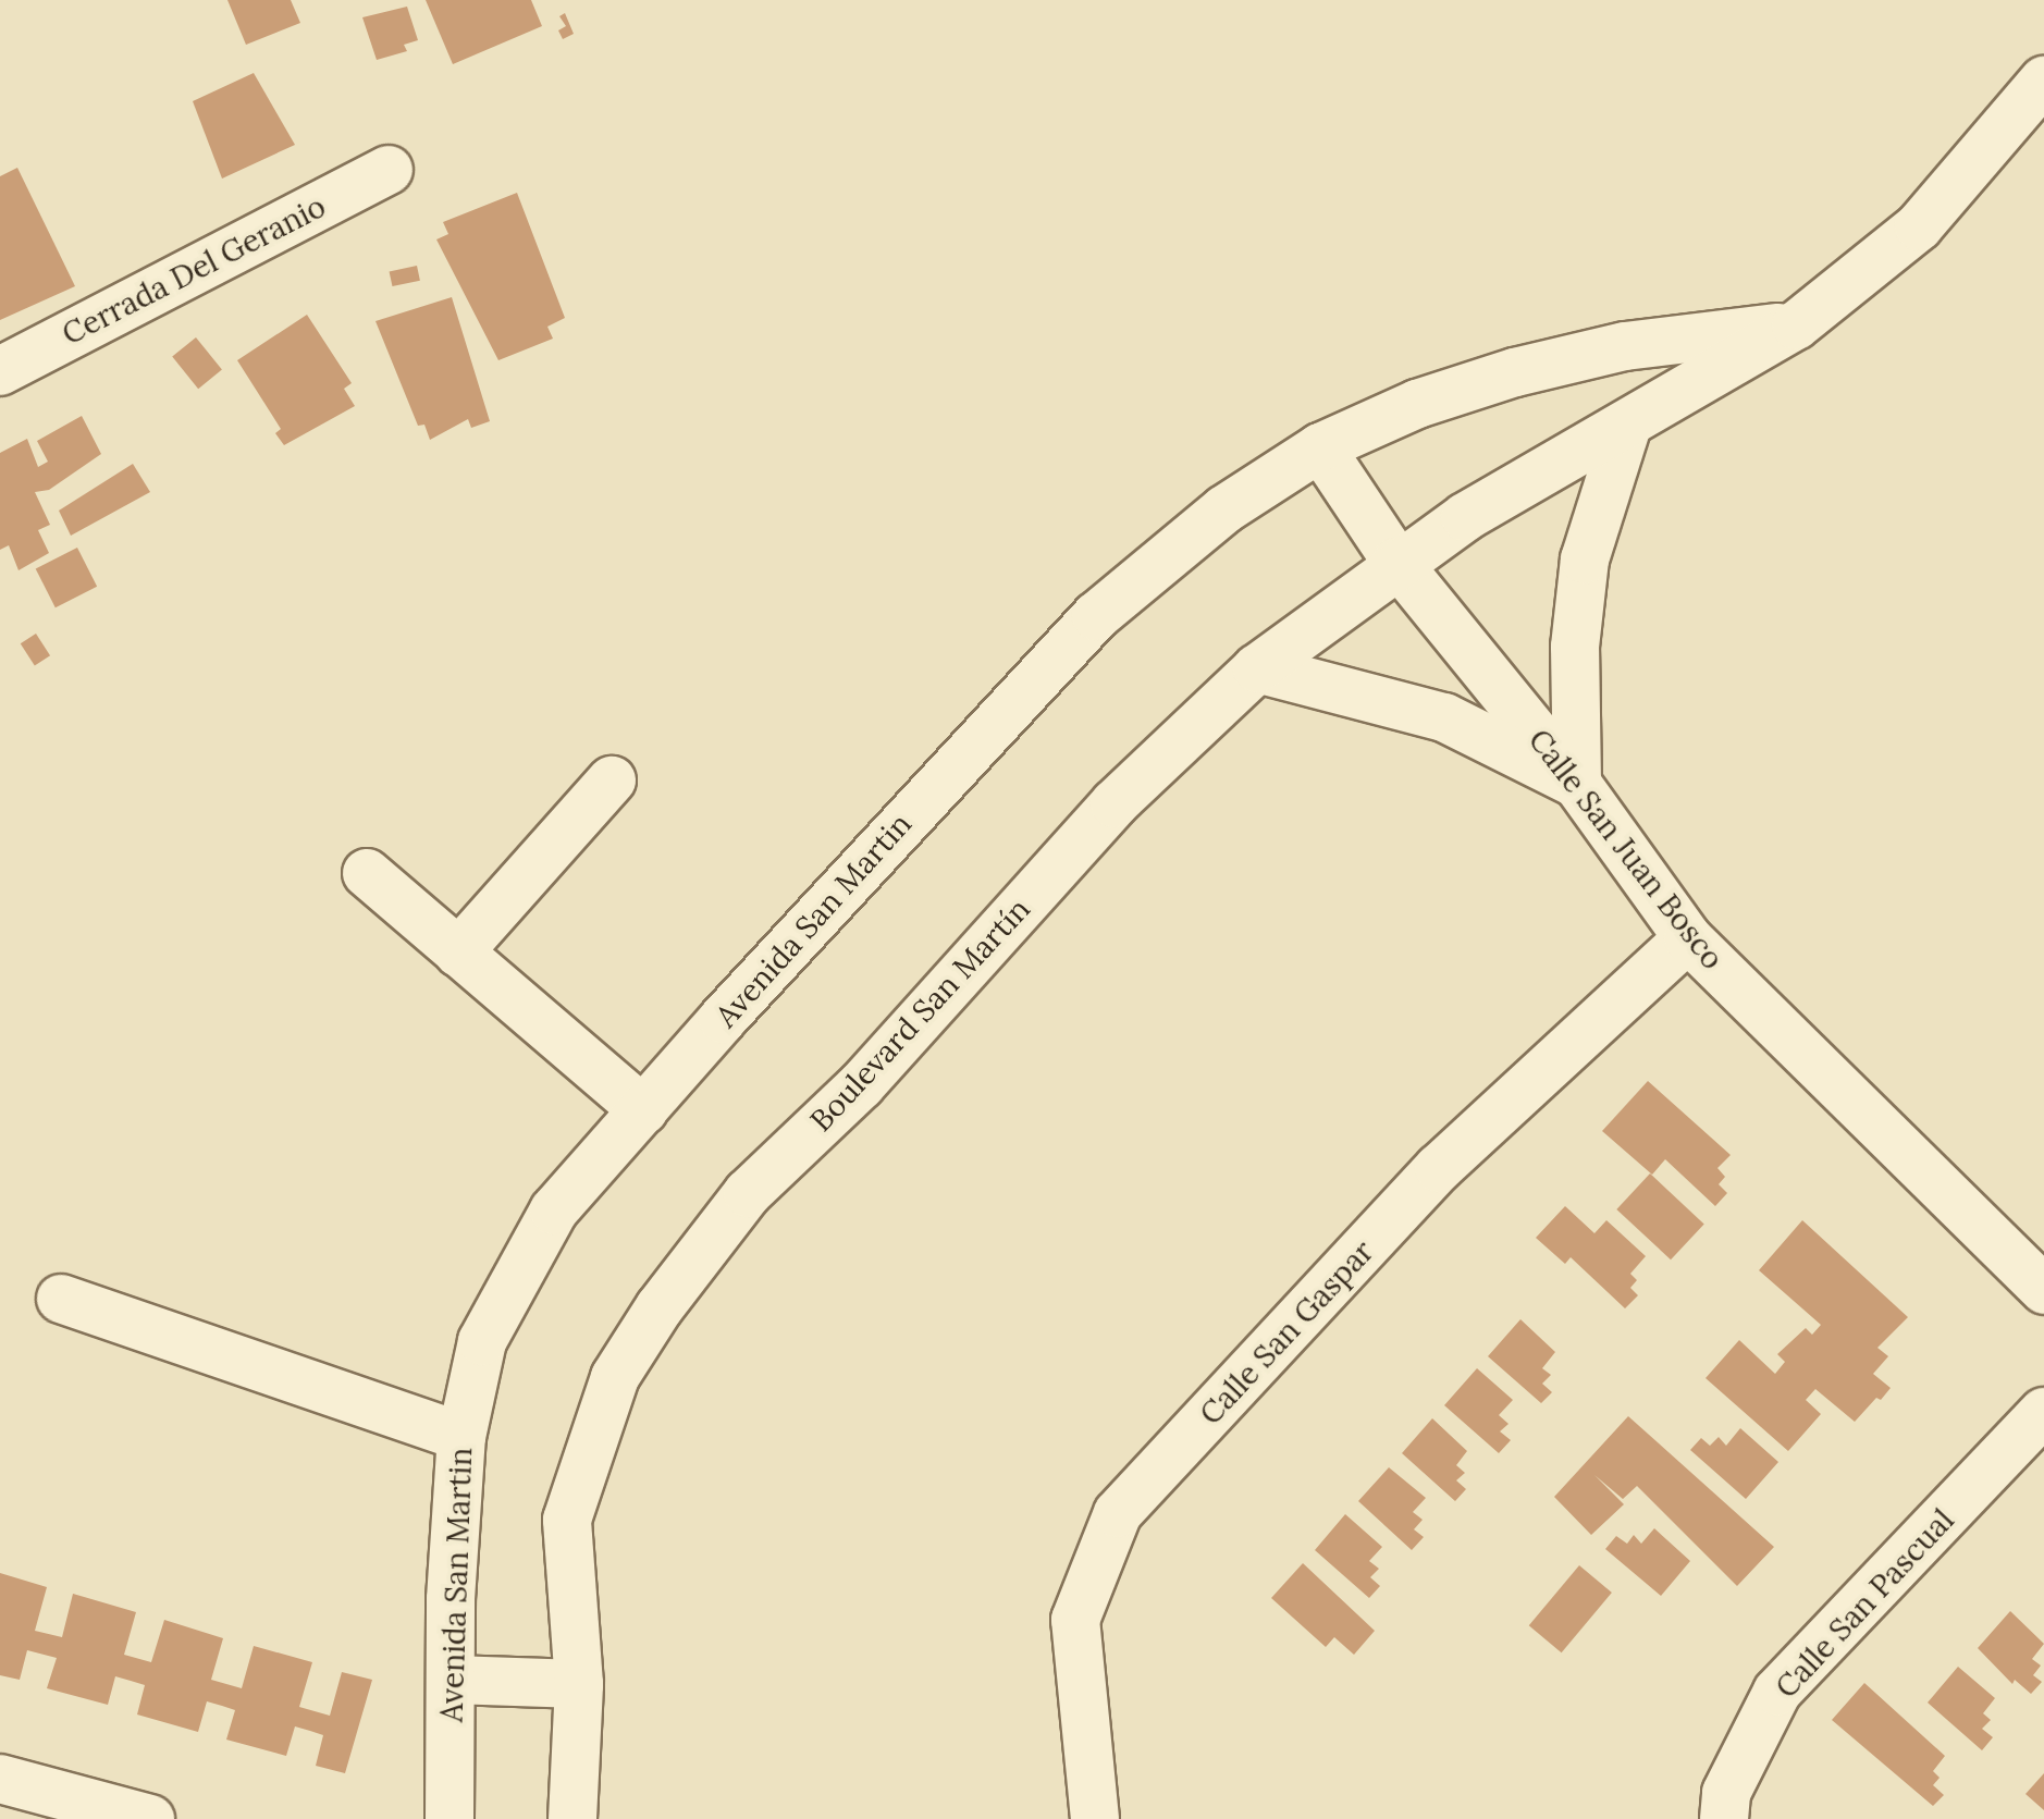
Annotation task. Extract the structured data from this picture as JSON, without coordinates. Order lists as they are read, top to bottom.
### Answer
{
  "streets": {
    "street": [
      "Cerrada Del Geranio",
      "Calle San Juan Bosco",
      "Avenida San Martin",
      "Boulevard San Martín",
      "Calle San Gaspar",
      "Calle San Pascual"
    ]
  },
  "crossings": [
    ["Calle San Juan Bosco", "Avenida San Martin"],
    ["Calle San Juan Bosco", "Boulevard San Martín"],
    ["Calle San Juan Bosco", "Calle San Gaspar"],
    ["Avenida San Martin", "Boulevard San Martín"]
  ]
}
